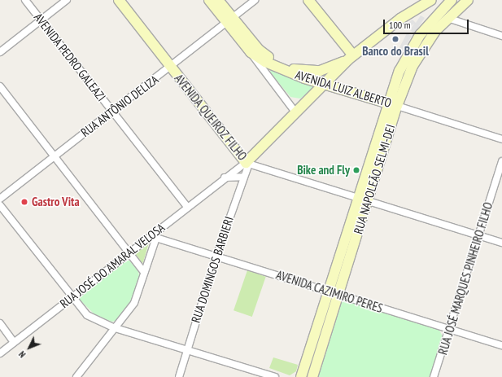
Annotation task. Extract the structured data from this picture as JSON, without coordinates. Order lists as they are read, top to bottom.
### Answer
{
  "streets": {
    "main road": [
      "AVENIDA LUIZ ALBERTO",
      "AVENIDA QUEIROZ FILHO",
      "RUA NAPOLEÃO SELMI-DEI",
      "RUA JOSÉ DO AMARAL VELOSA"
    ],
    "street": [
      "AVENIDA PEDRO GALEAZI",
      "RUA ANTÔNIO DELIZA",
      "RUA DOMINGOS BARBIERI",
      "RUA JOSÉ MARQUES PINHEIRO FILHO",
      "AVENIDA CAZIMIRO PERES"
    ]
  },
  "crossings": [
    ["AVENIDA PEDRO GALEAZI", "RUA ANTÔNIO DELIZA"],
    ["AVENIDA PEDRO GALEAZI", "RUA JOSÉ DO AMARAL VELOSA"],
    ["AVENIDA LUIZ ALBERTO", "RUA ANTÔNIO DELIZA"],
    ["AVENIDA LUIZ ALBERTO", "RUA NAPOLEÃO SELMI-DEI"],
    ["AVENIDA LUIZ ALBERTO", "RUA JOSÉ DO AMARAL VELOSA"],
    ["RUA ANTÔNIO DELIZA", "AVENIDA QUEIROZ FILHO"],
    ["AVENIDA QUEIROZ FILHO", "RUA NAPOLEÃO SELMI-DEI"],
    ["AVENIDA QUEIROZ FILHO", "RUA JOSÉ DO AMARAL VELOSA"],
    ["AVENIDA QUEIROZ FILHO", "RUA DOMINGOS BARBIERI"],
    ["AVENIDA QUEIROZ FILHO", "RUA JOSÉ MARQUES PINHEIRO FILHO"],
    ["RUA NAPOLEÃO SELMI-DEI", "AVENIDA CAZIMIRO PERES"],
    ["RUA JOSÉ DO AMARAL VELOSA", "RUA DOMINGOS BARBIERI"],
    ["RUA JOSÉ DO AMARAL VELOSA", "AVENIDA CAZIMIRO PERES"],
    ["RUA DOMINGOS BARBIERI", "AVENIDA CAZIMIRO PERES"],
    ["RUA JOSÉ MARQUES PINHEIRO FILHO", "AVENIDA CAZIMIRO PERES"]
  ],
  "places": ["Banco do Brasil", "Bike and Fly", "Gastro Vita"],
  "scale_bar": "100 m",
  "north": "bottom left"
}
